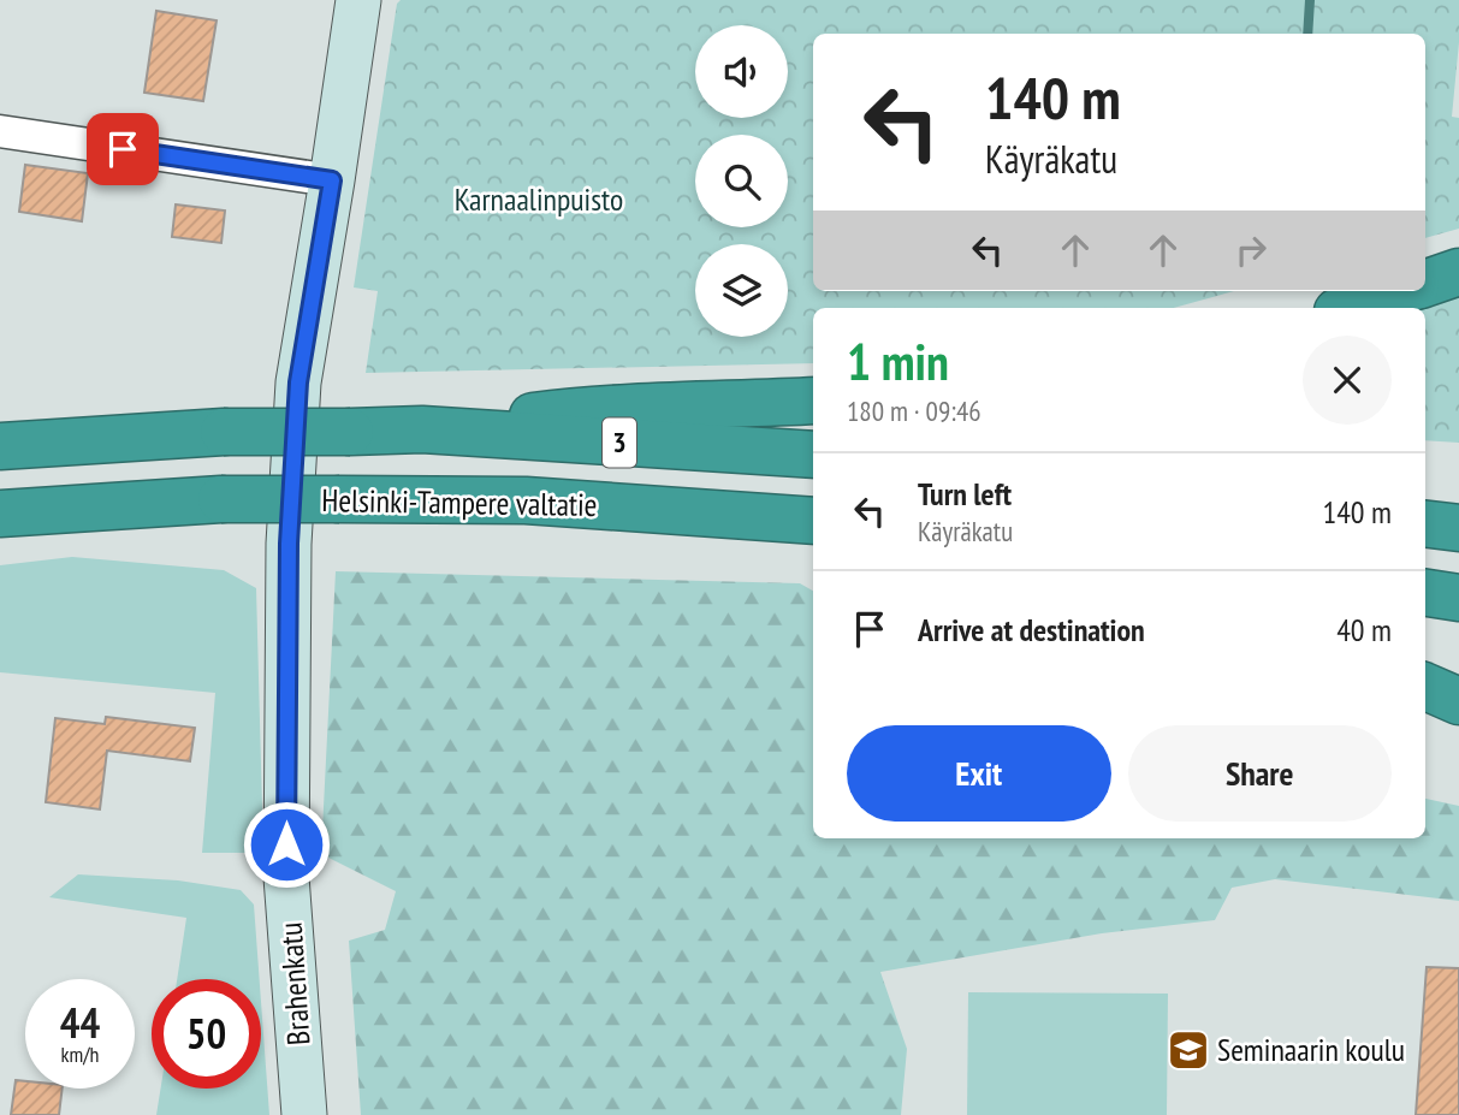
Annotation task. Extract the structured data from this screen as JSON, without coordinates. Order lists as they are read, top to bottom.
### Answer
{
  "streets": {
    "highway": ["3", "Helsinki-Tampere valtatie"],
    "main road": ["Brahenkatu"]
  },
  "parks": ["Karnaalinpuisto"],
  "places": {
    "school or university": ["Seminaarin koulu"]
  },
  "page": {
    "turn": ["140 m", "Käyräkatu"],
    "heading": ["1 min", "180 m · 09:46"],
    "list": [
      {
        "name": "Turn left",
        "note": "Käyräkatu",
        "value": "140 m"
      },
      {
        "name": "Arrive at destination",
        "value": "40 m"
      }
    ],
    "buttons": ["Exit", "Share"],
    "speed": "44 km/h",
    "limit": "50"
  }
}
